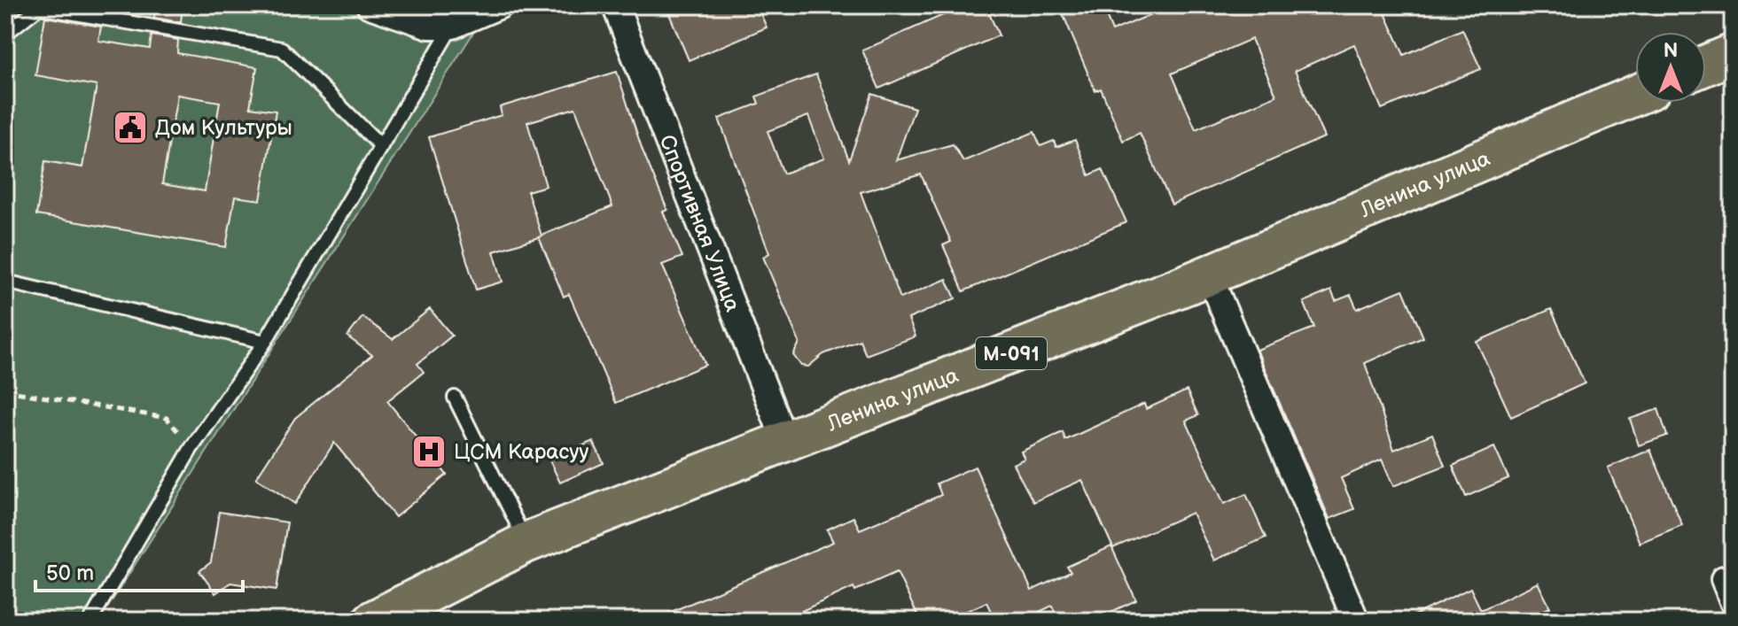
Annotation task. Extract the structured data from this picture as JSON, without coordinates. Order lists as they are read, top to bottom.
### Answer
{
  "streets": {
    "main road": ["Ленина улица", "М-091"],
    "street": ["Спортивная Улица"]
  },
  "crossings": [
    ["Ленина улица", "Спортивная Улица"]
  ],
  "places": {
    "public building": ["Дом Культуры"],
    "hospital": ["ЦСМ Карасуу"]
  },
  "scale_bar": "50 m",
  "north": "top"
}
